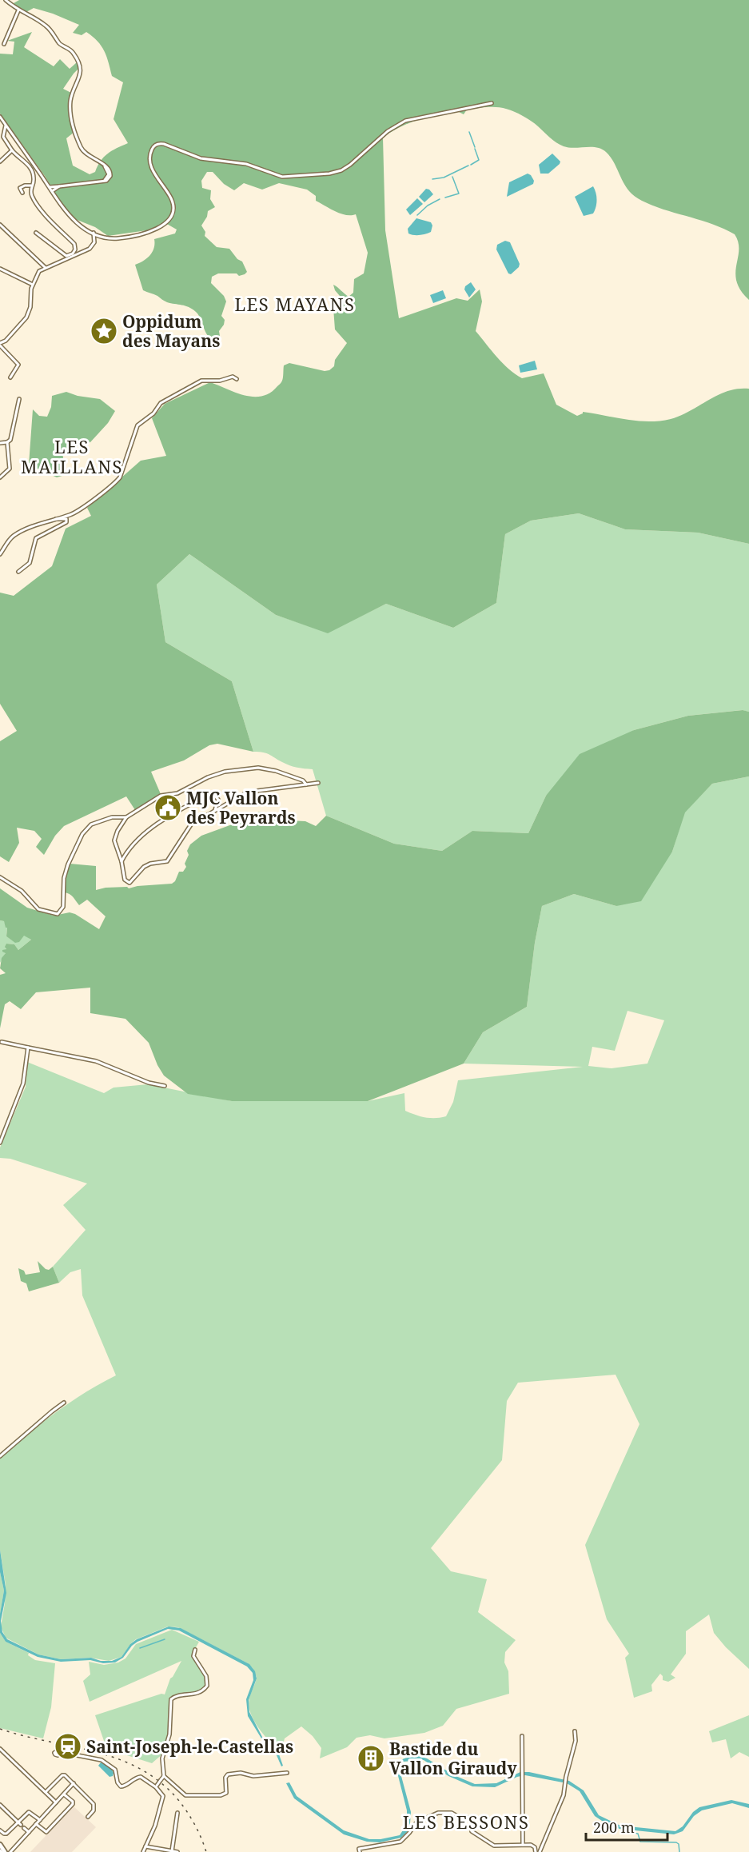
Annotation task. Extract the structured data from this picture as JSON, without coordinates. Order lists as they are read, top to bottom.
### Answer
{
  "districts": ["LES MAYANS", "LES MAILLANS", "LES BESSONS"],
  "places": {
    "place": ["Oppidum des Mayans"],
    "public building": ["MJC Vallon des Peyrards"],
    "station": ["Saint-Joseph-le-Castellas"],
    "building": ["Bastide du Vallon Giraudy"]
  },
  "scale_bar": "200 m"
}
